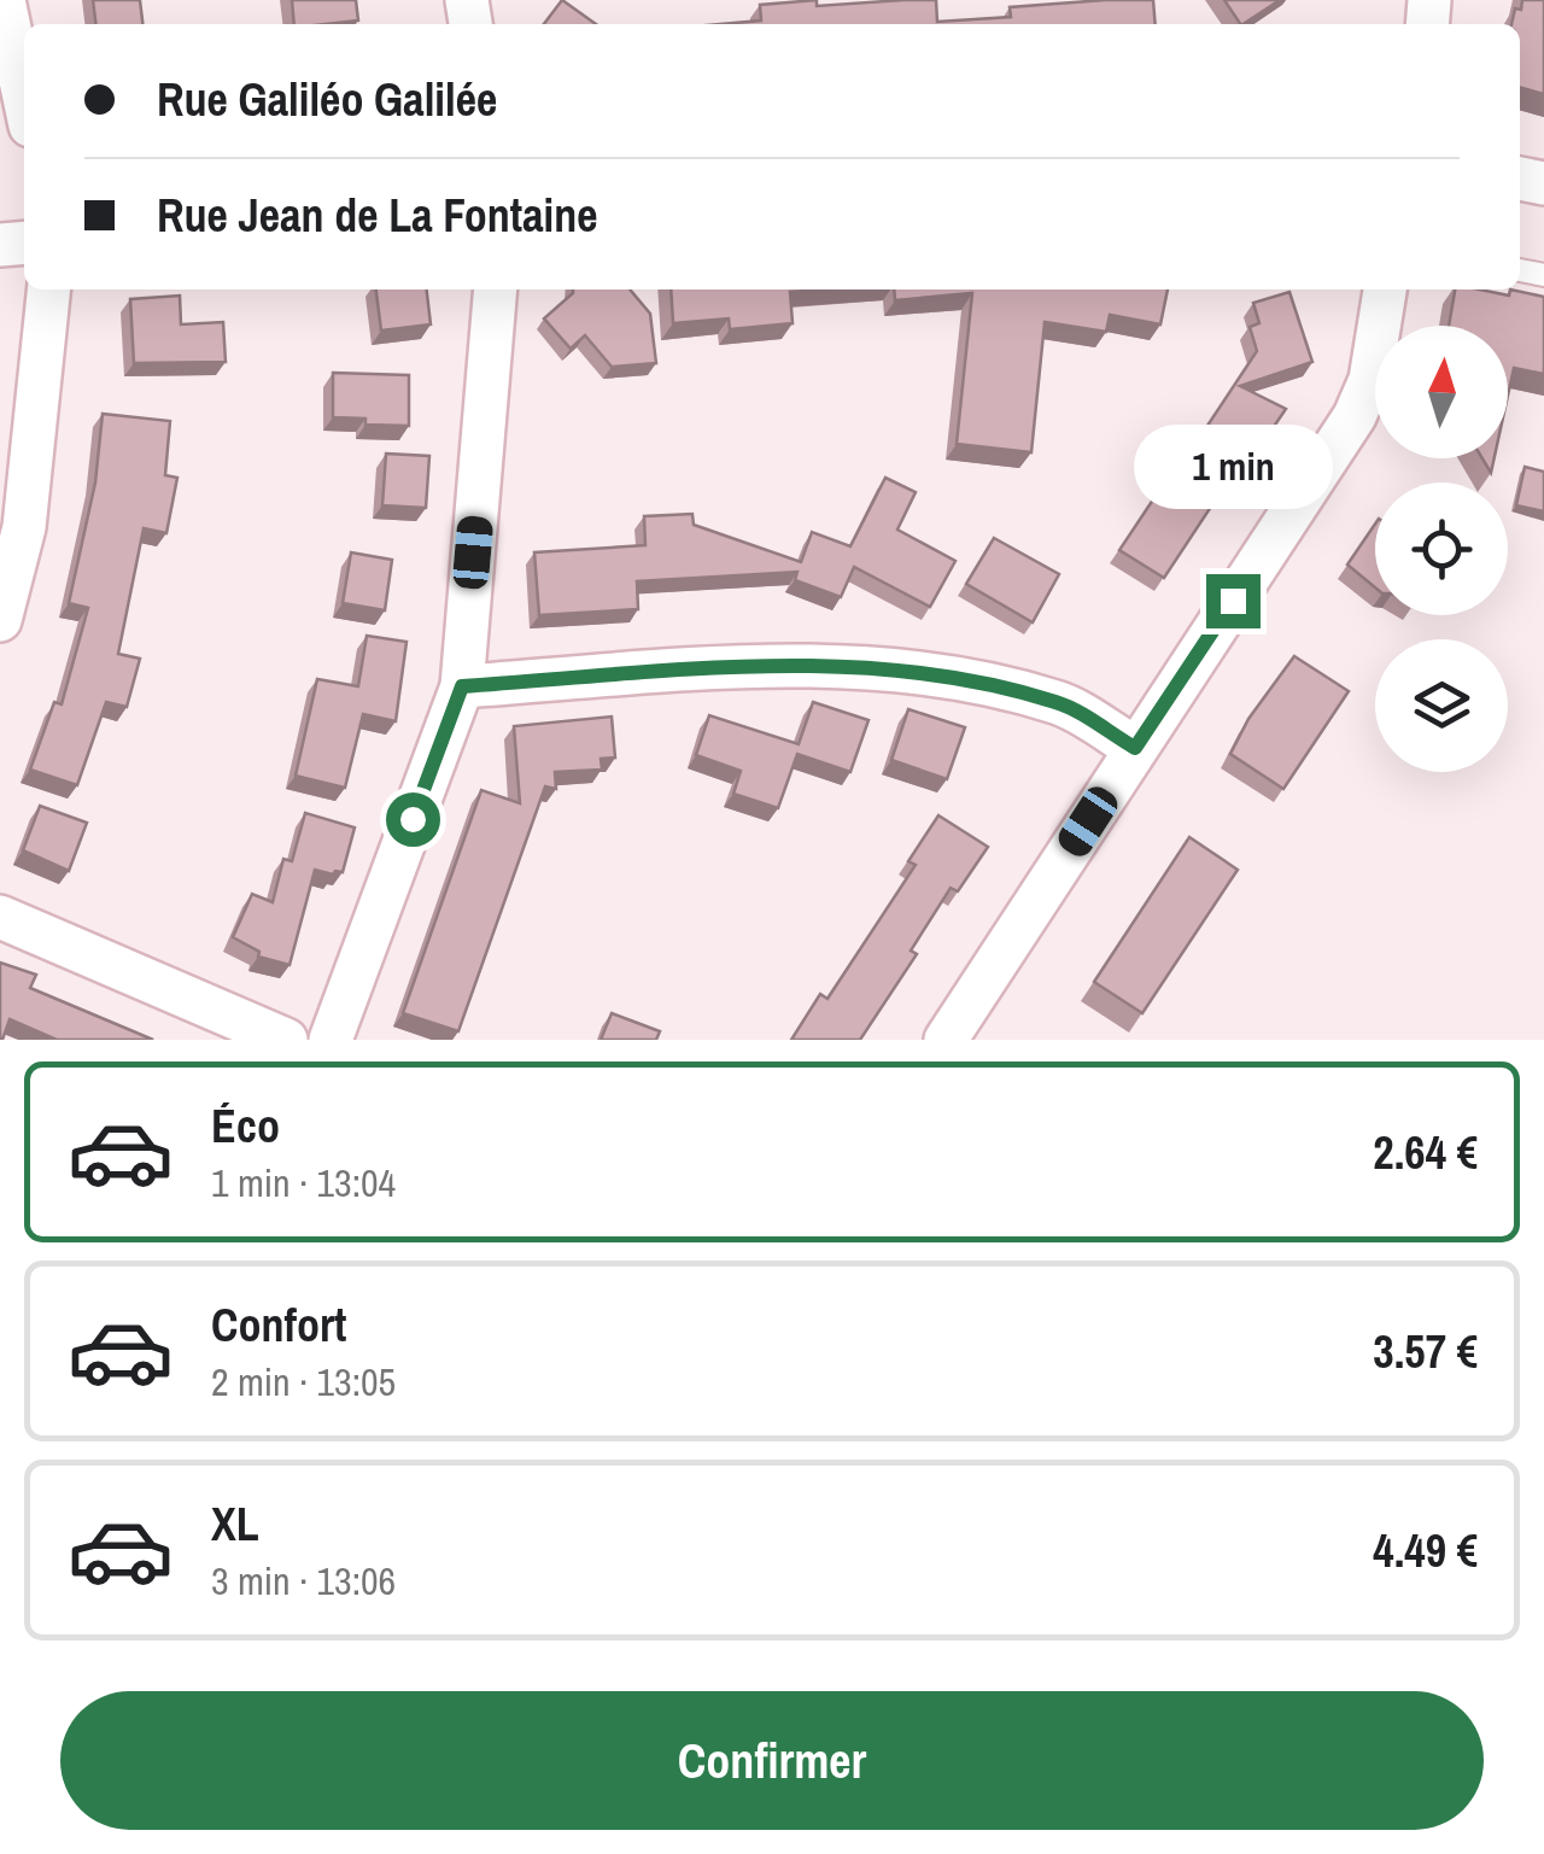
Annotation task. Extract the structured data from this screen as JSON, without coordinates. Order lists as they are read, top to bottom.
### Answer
{
  "north": "top",
  "page": {
    "banner": ["Rue Galiléo Galilée", "Rue Jean de La Fontaine"],
    "bubble": "1 min",
    "list": [
      {
        "name": "Éco",
        "note": "1 min · 13:04",
        "value": "2.64 €"
      },
      {
        "name": "Confort",
        "note": "2 min · 13:05",
        "value": "3.57 €"
      },
      {
        "name": "XL",
        "note": "3 min · 13:06",
        "value": "4.49 €"
      }
    ],
    "buttons": "Confirmer"
  }
}
